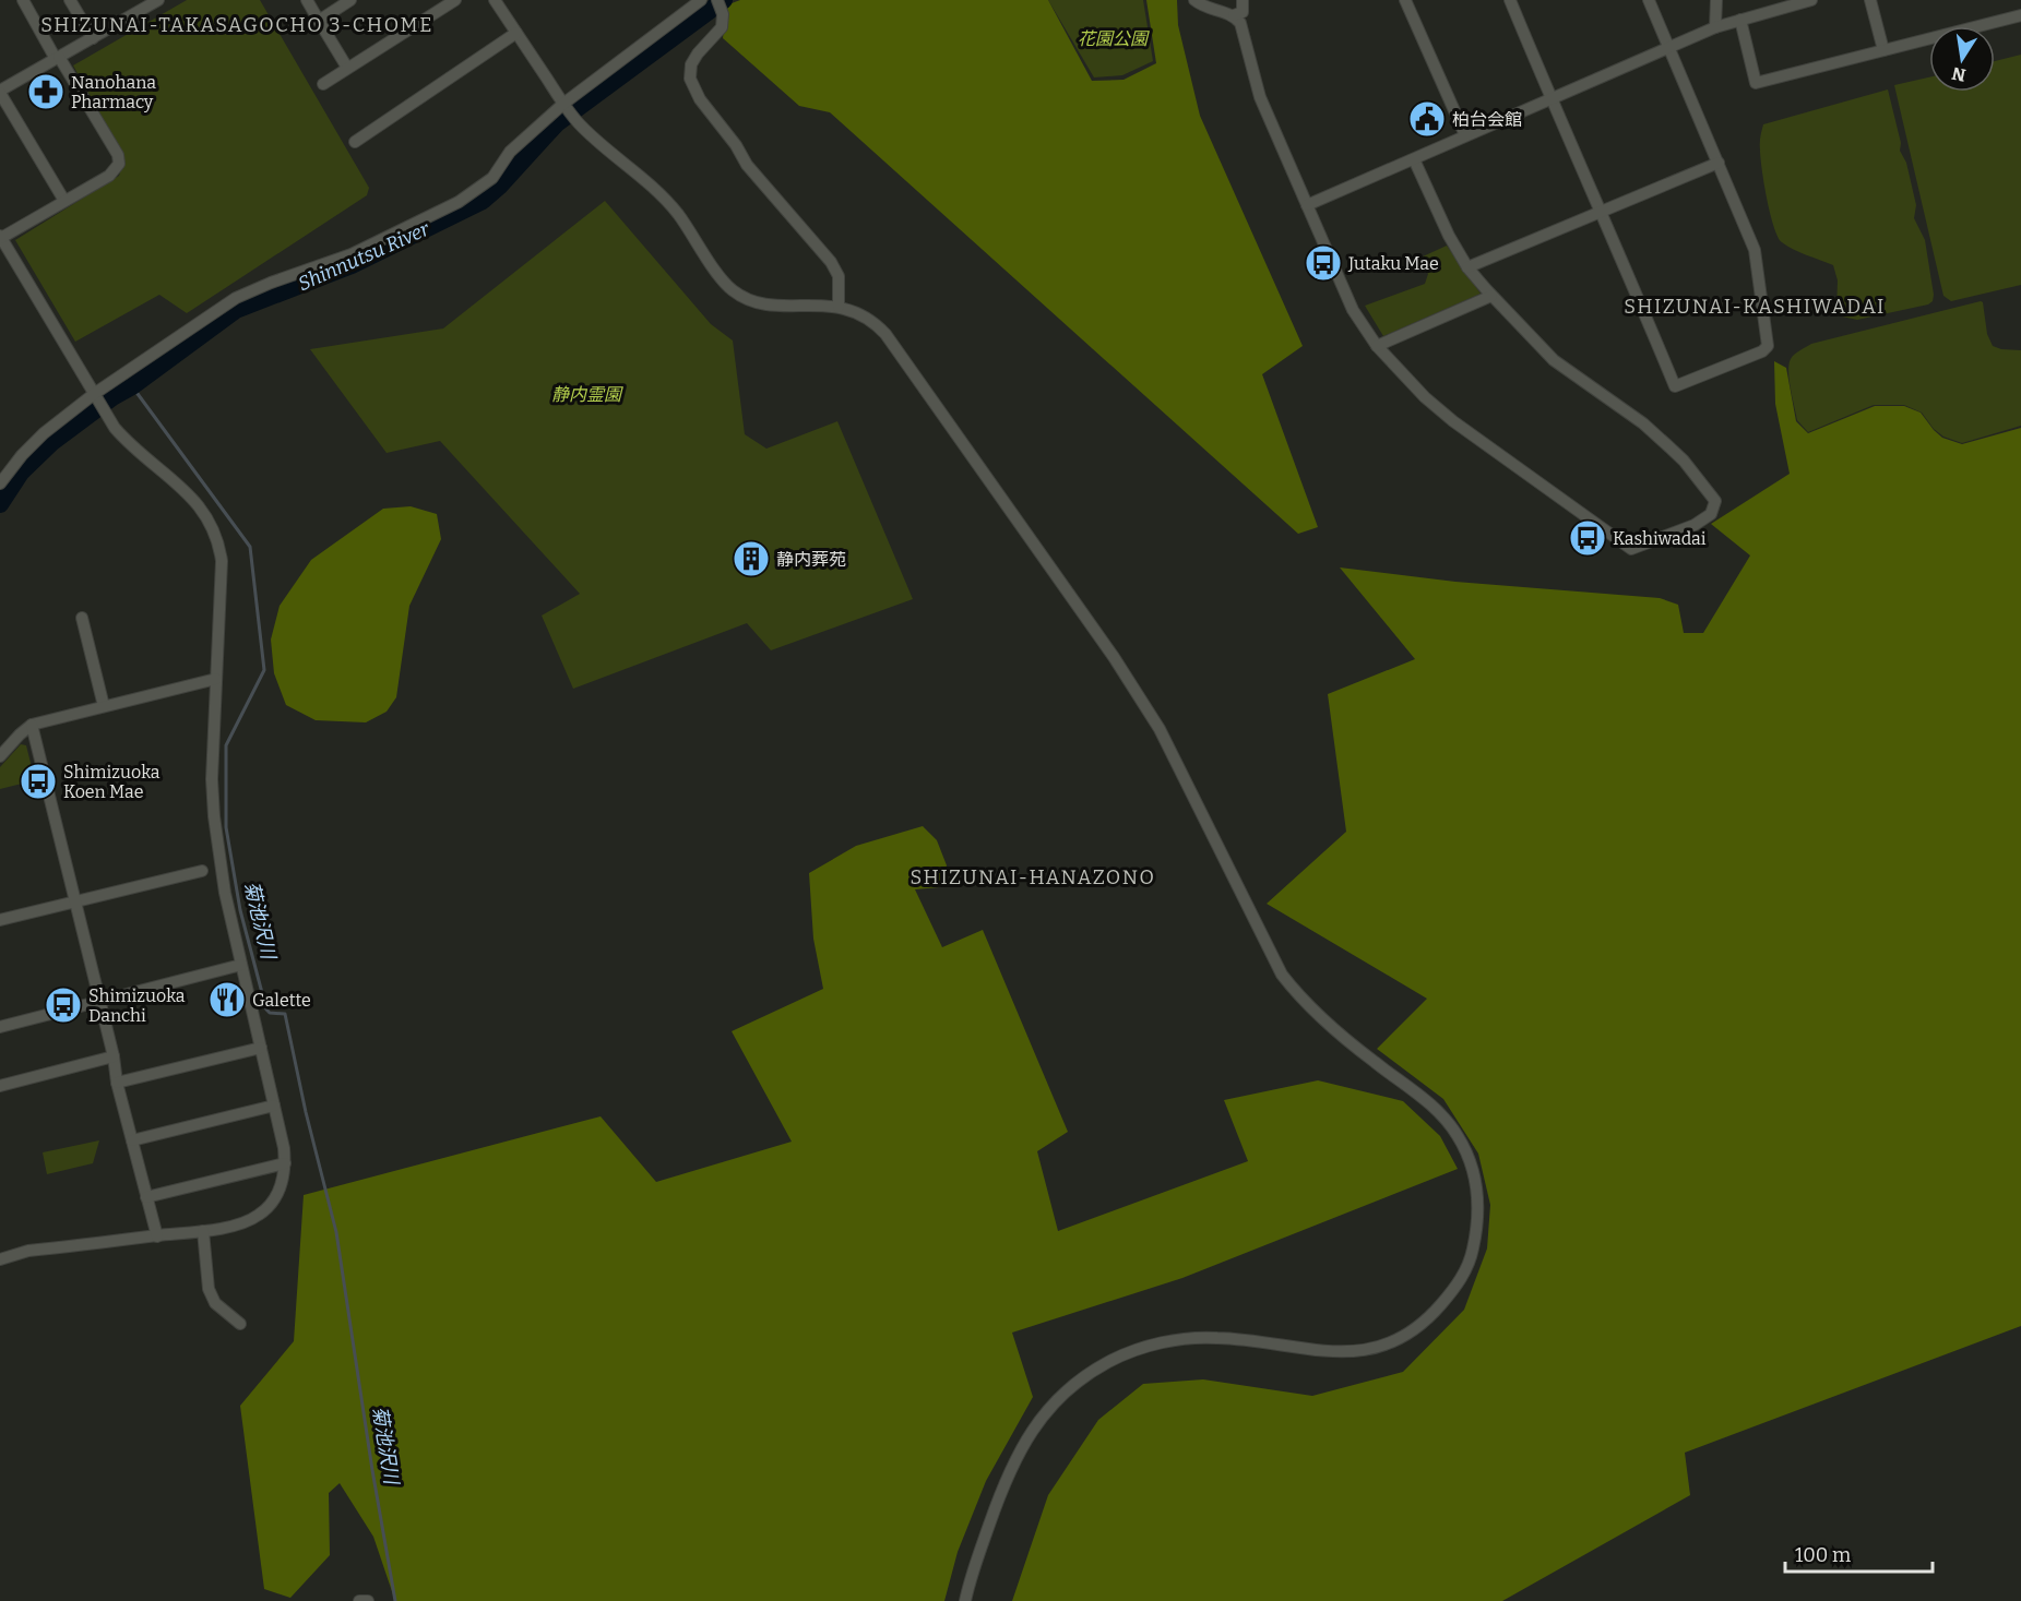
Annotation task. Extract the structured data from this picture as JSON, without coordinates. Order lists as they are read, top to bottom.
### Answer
{
  "districts": ["SHIZUNAI-TAKASAGOCHO 3-CHOME", "SHIZUNAI-KASHIWADAI", "SHIZUNAI-HANAZONO"],
  "water": ["Shinnutsu River", "菊池沢川"],
  "parks": ["花園公園", "静内霊園"],
  "places": {
    "pharmacy": ["Nanohana Pharmacy"],
    "public building": ["柏台会館"],
    "bus stop": [
      "Jutaku Mae",
      "Kashiwadai",
      "Shimizuoka Koen Mae",
      "Shimizuoka Danchi"
    ],
    "building": ["静内葬苑"],
    "restaurant": ["Galette"]
  },
  "scale_bar": "100 m",
  "north": "bottom"
}
